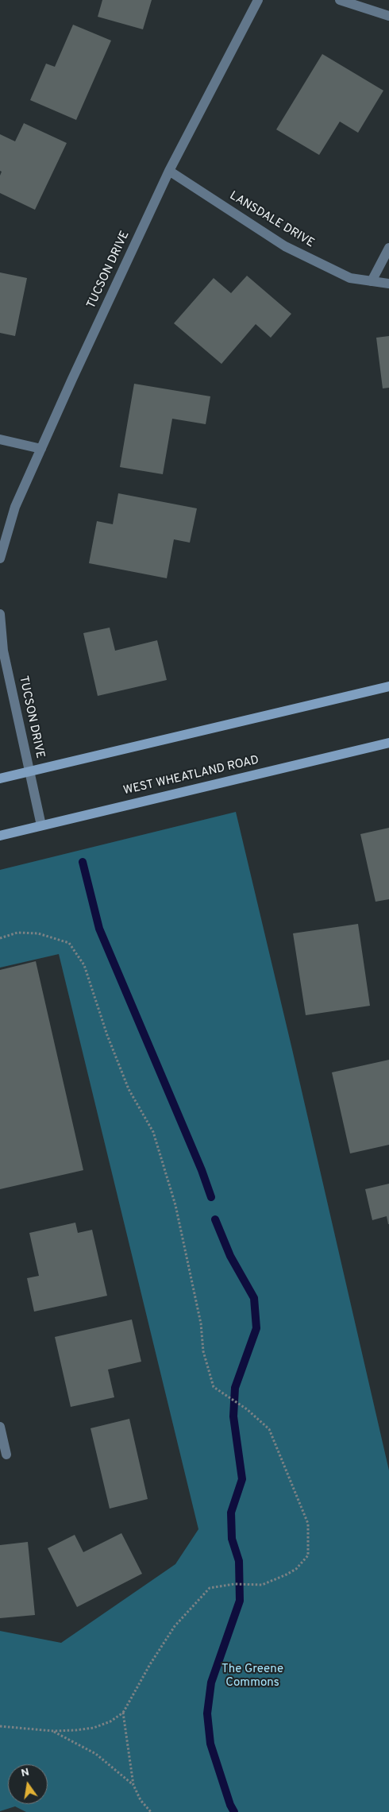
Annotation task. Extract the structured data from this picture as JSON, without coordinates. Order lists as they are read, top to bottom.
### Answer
{
  "streets": {
    "main road": ["WEST WHEATLAND ROAD"],
    "street": ["LANSDALE DRIVE", "TUCSON DRIVE"]
  },
  "crossings": [
    ["LANSDALE DRIVE", "TUCSON DRIVE"],
    ["TUCSON DRIVE", "WEST WHEATLAND ROAD"]
  ],
  "parks": ["The Greene Commons"],
  "north": "top"
}
